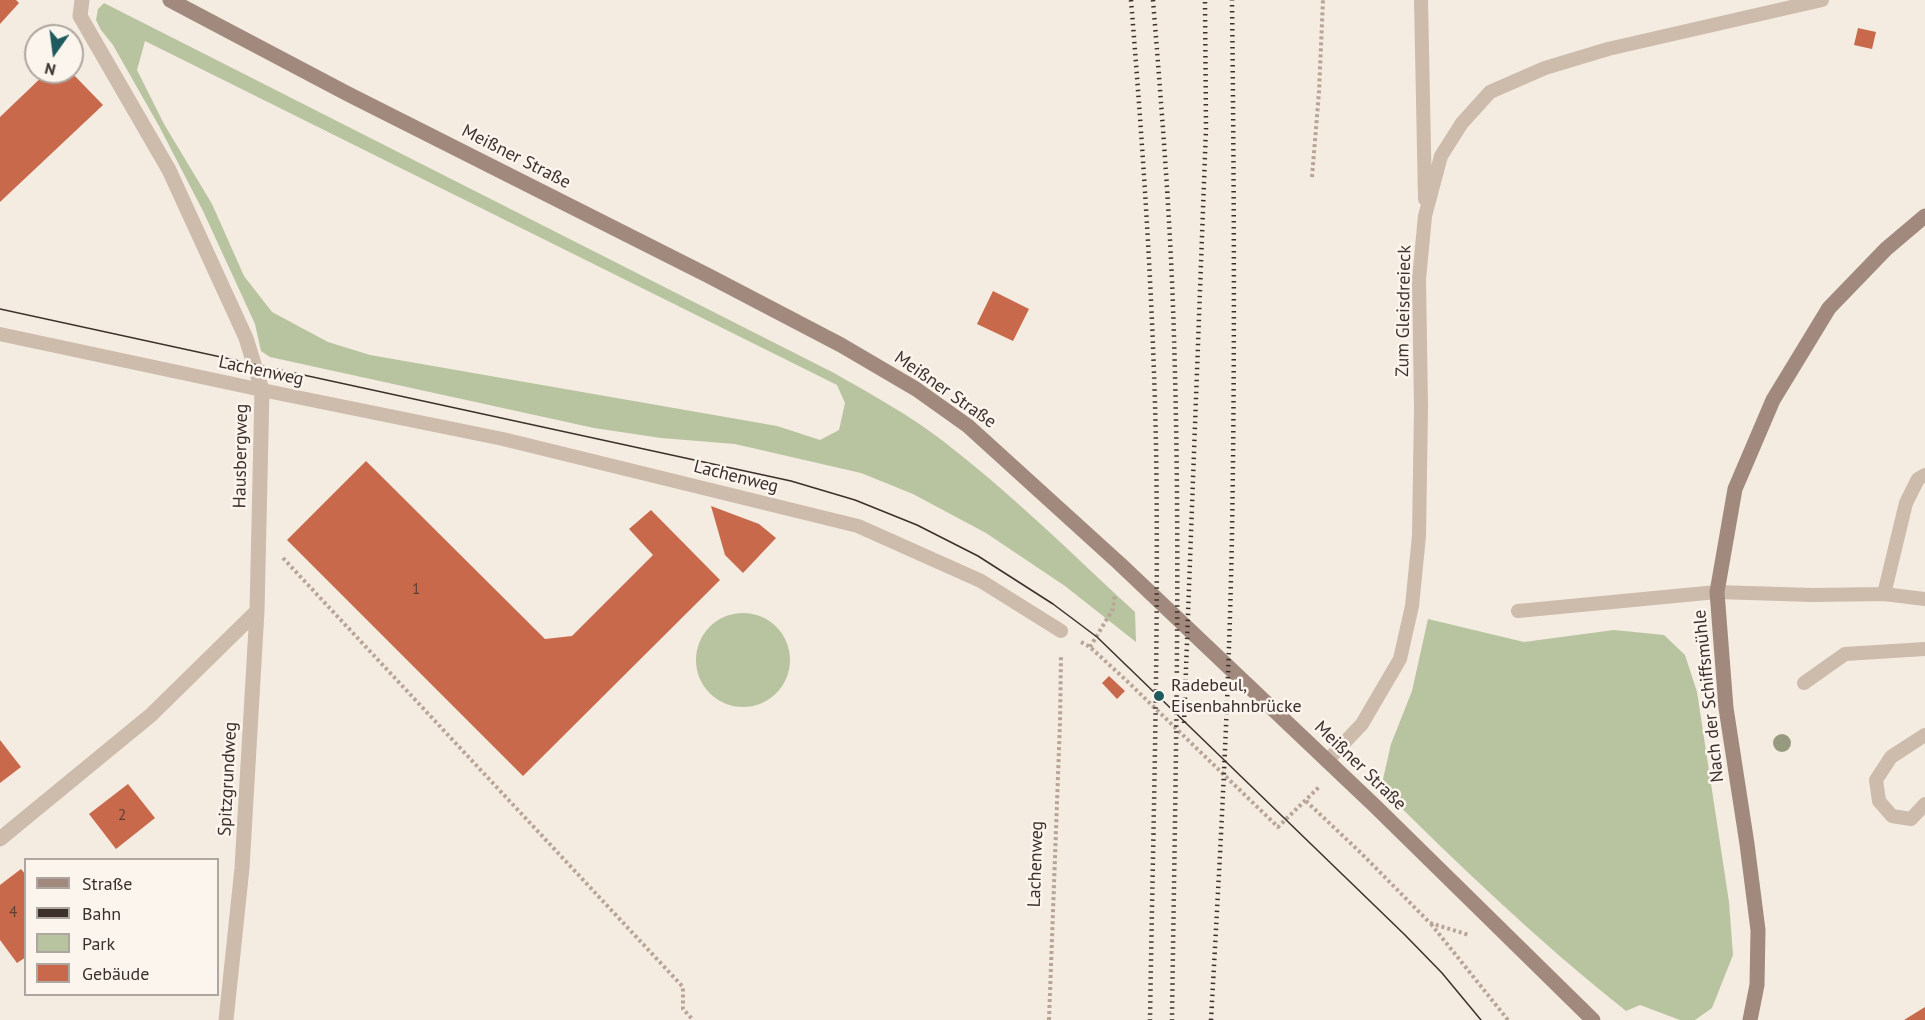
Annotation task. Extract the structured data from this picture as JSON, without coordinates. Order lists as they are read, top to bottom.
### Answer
{
  "streets": {
    "main road": ["Meißner Straße", "Nach der Schiffsmühle"],
    "street": ["Hausbergweg", "Spitzgrundweg"],
    "lane": ["Zum Gleisdreieck", "Lachenweg"]
  },
  "crossings": [
    ["Meißner Straße", "Zum Gleisdreieck"],
    ["Lachenweg", "Hausbergweg"],
    ["Hausbergweg", "Spitzgrundweg"]
  ],
  "places": ["Radebeul, Eisenbahnbrücke"],
  "house_numbers": ["1", "2", "4"],
  "legend": [
    "Straße",
    "Bahn",
    "Park",
    "Gebäude"
  ],
  "north": "bottom"
}
